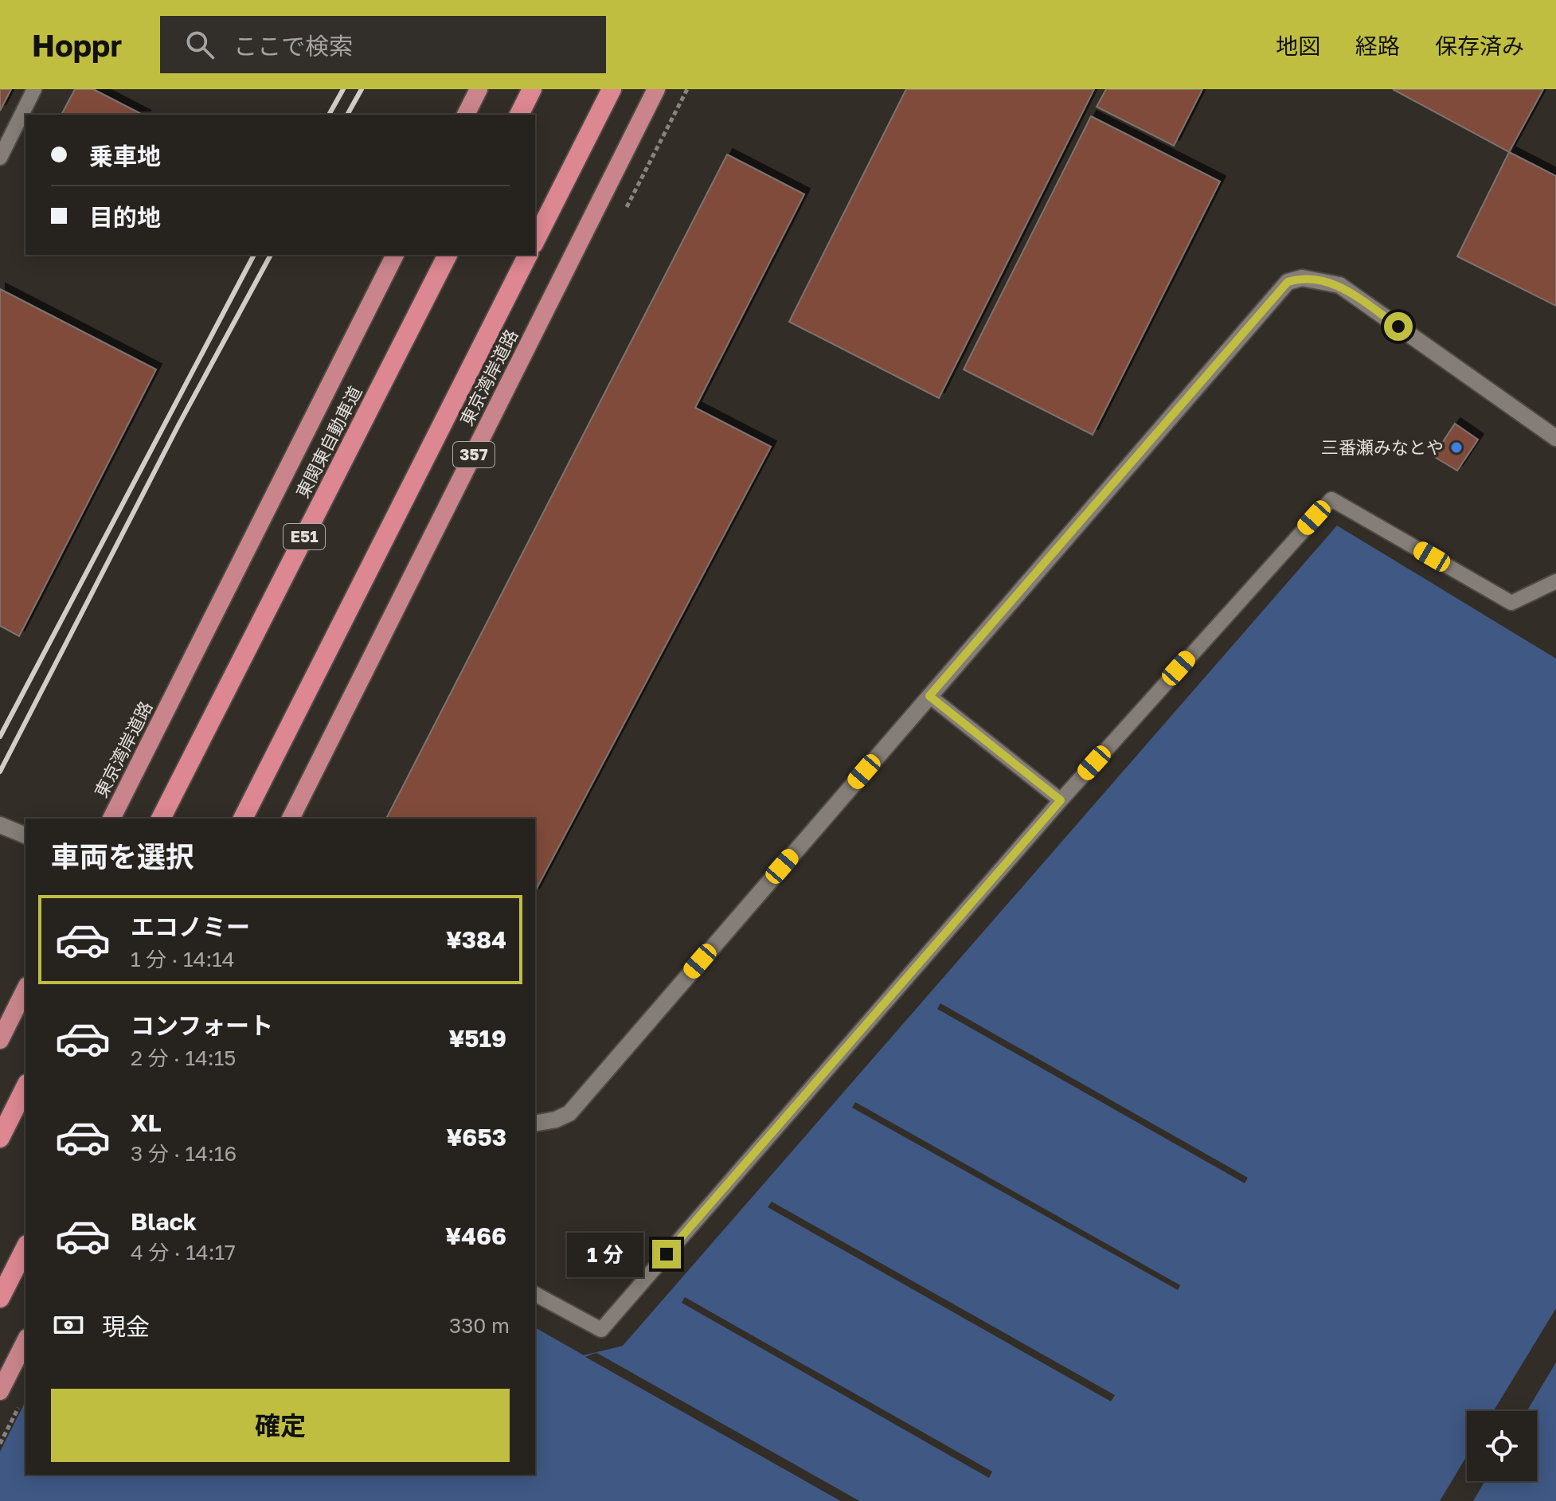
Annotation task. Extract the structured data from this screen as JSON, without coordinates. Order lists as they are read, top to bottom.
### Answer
{
  "streets": {
    "highway": [
      "東京湾岸道路",
      "東関東自動車道",
      "357",
      "E51"
    ]
  },
  "places": ["三番瀬みなとや"],
  "page": {
    "header": "Hoppr",
    "search": "ここで検索",
    "nav": ["地図", "経路", "保存済み"],
    "banner": ["乗車地", "目的地"],
    "heading": "車両を選択",
    "list": [
      {
        "name": "エコノミー",
        "note": "1 分 · 14:14",
        "value": "¥384"
      },
      {
        "name": "コンフォート",
        "note": "2 分 · 14:15",
        "value": "¥519"
      },
      {
        "name": "XL",
        "note": "3 分 · 14:16",
        "value": "¥653"
      },
      {
        "name": "Black",
        "note": "4 分 · 14:17",
        "value": "¥466"
      }
    ],
    "bubble": "1 分",
    "pay": ["現金", "330 m"],
    "buttons": "確定"
  }
}
